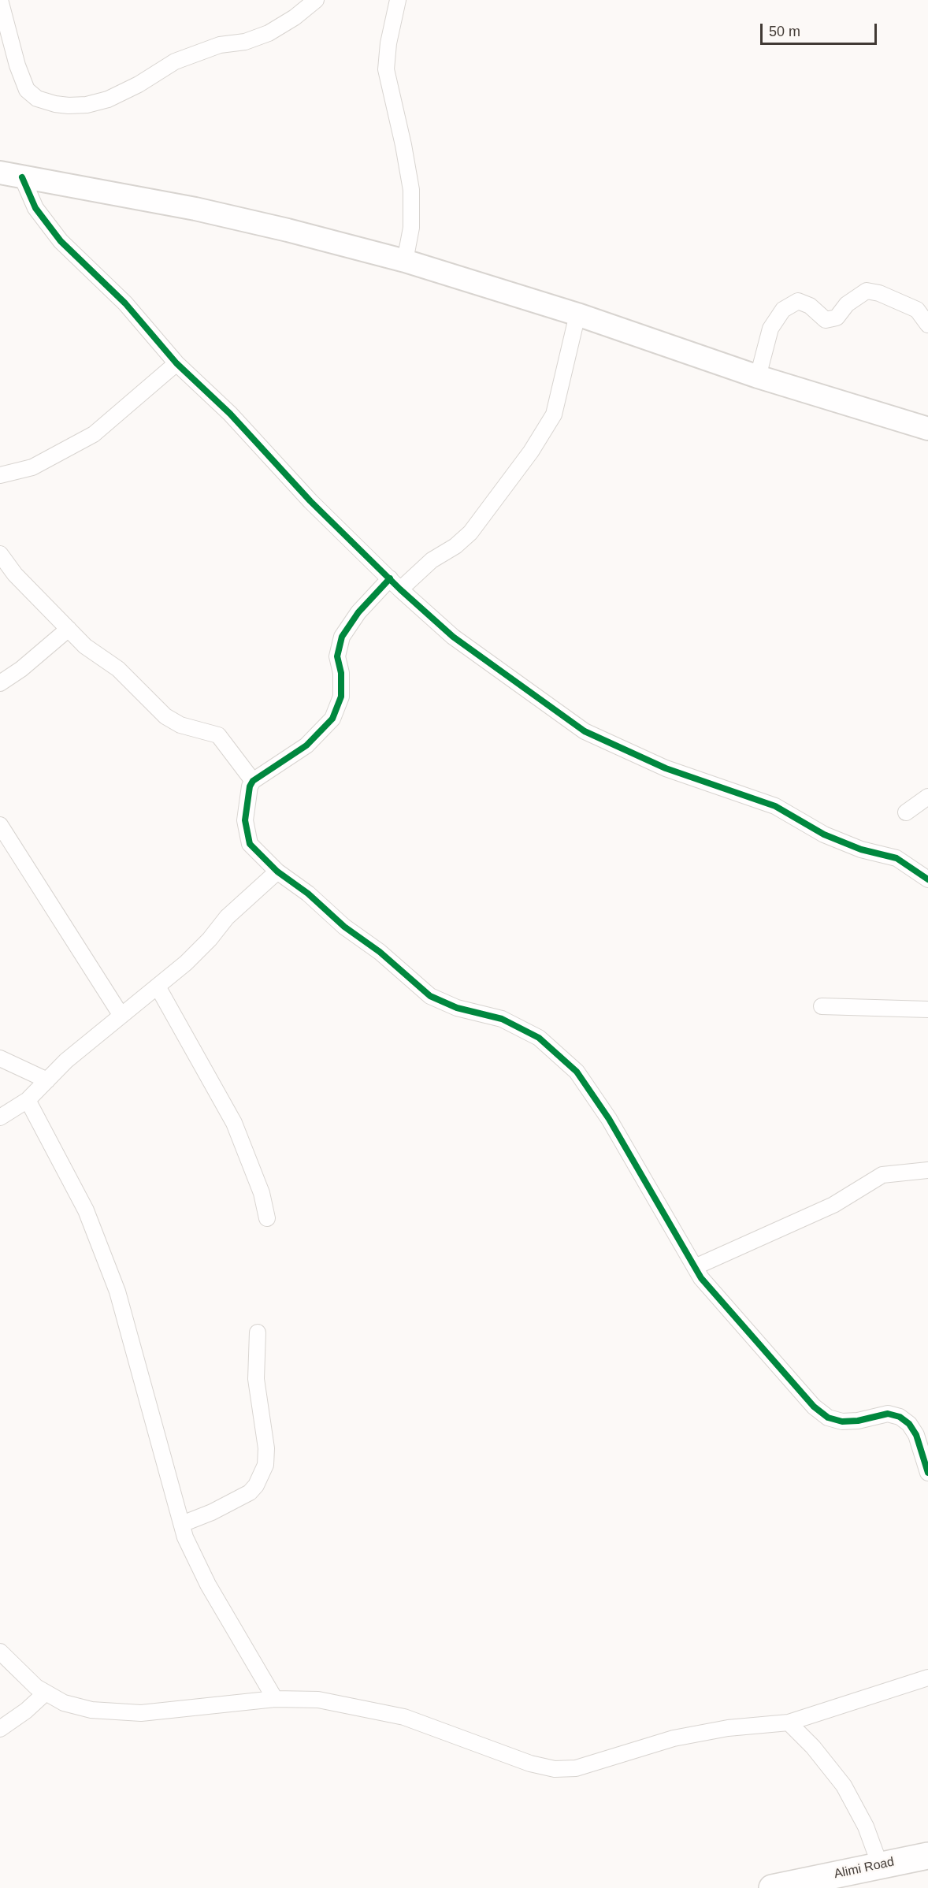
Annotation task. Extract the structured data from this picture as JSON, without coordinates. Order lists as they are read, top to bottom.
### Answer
{
  "streets": {
    "highway": ["Alimi Road"]
  },
  "scale_bar": "50 m"
}
